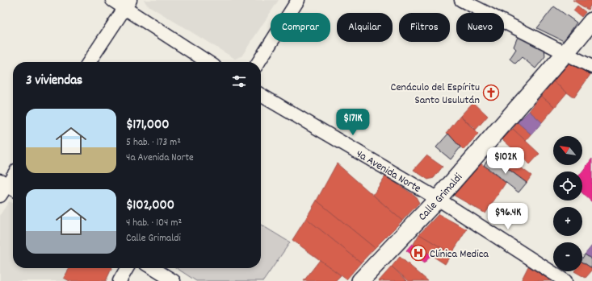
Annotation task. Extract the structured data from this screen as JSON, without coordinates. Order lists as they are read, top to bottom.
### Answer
{
  "streets": {
    "main road": ["Calle Grimaldi"],
    "street": ["4a Avenida Norte"]
  },
  "crossings": [
    ["4a Avenida Norte", "Calle Grimaldi"]
  ],
  "places": {
    "church": ["Cenáculo del Espíritu Santo Usulután"],
    "hospital": ["Clínica Medica"]
  },
  "north": "top left",
  "page": {
    "chip": [
      "Comprar",
      "Alquilar",
      "Filtros",
      "Nuevo"
    ],
    "heading": "3 viviendas",
    "list": [
      {
        "name": "$171,000",
        "note": "5 hab. · 173 m² · 4a Avenida Norte"
      },
      {
        "name": "$102,000",
        "note": "4 hab. · 104 m² · Calle Grimaldi"
      }
    ],
    "price": ["$171K", "$102K", "$96.4K"],
    "map_buttons": ["+", "−"]
  }
}
